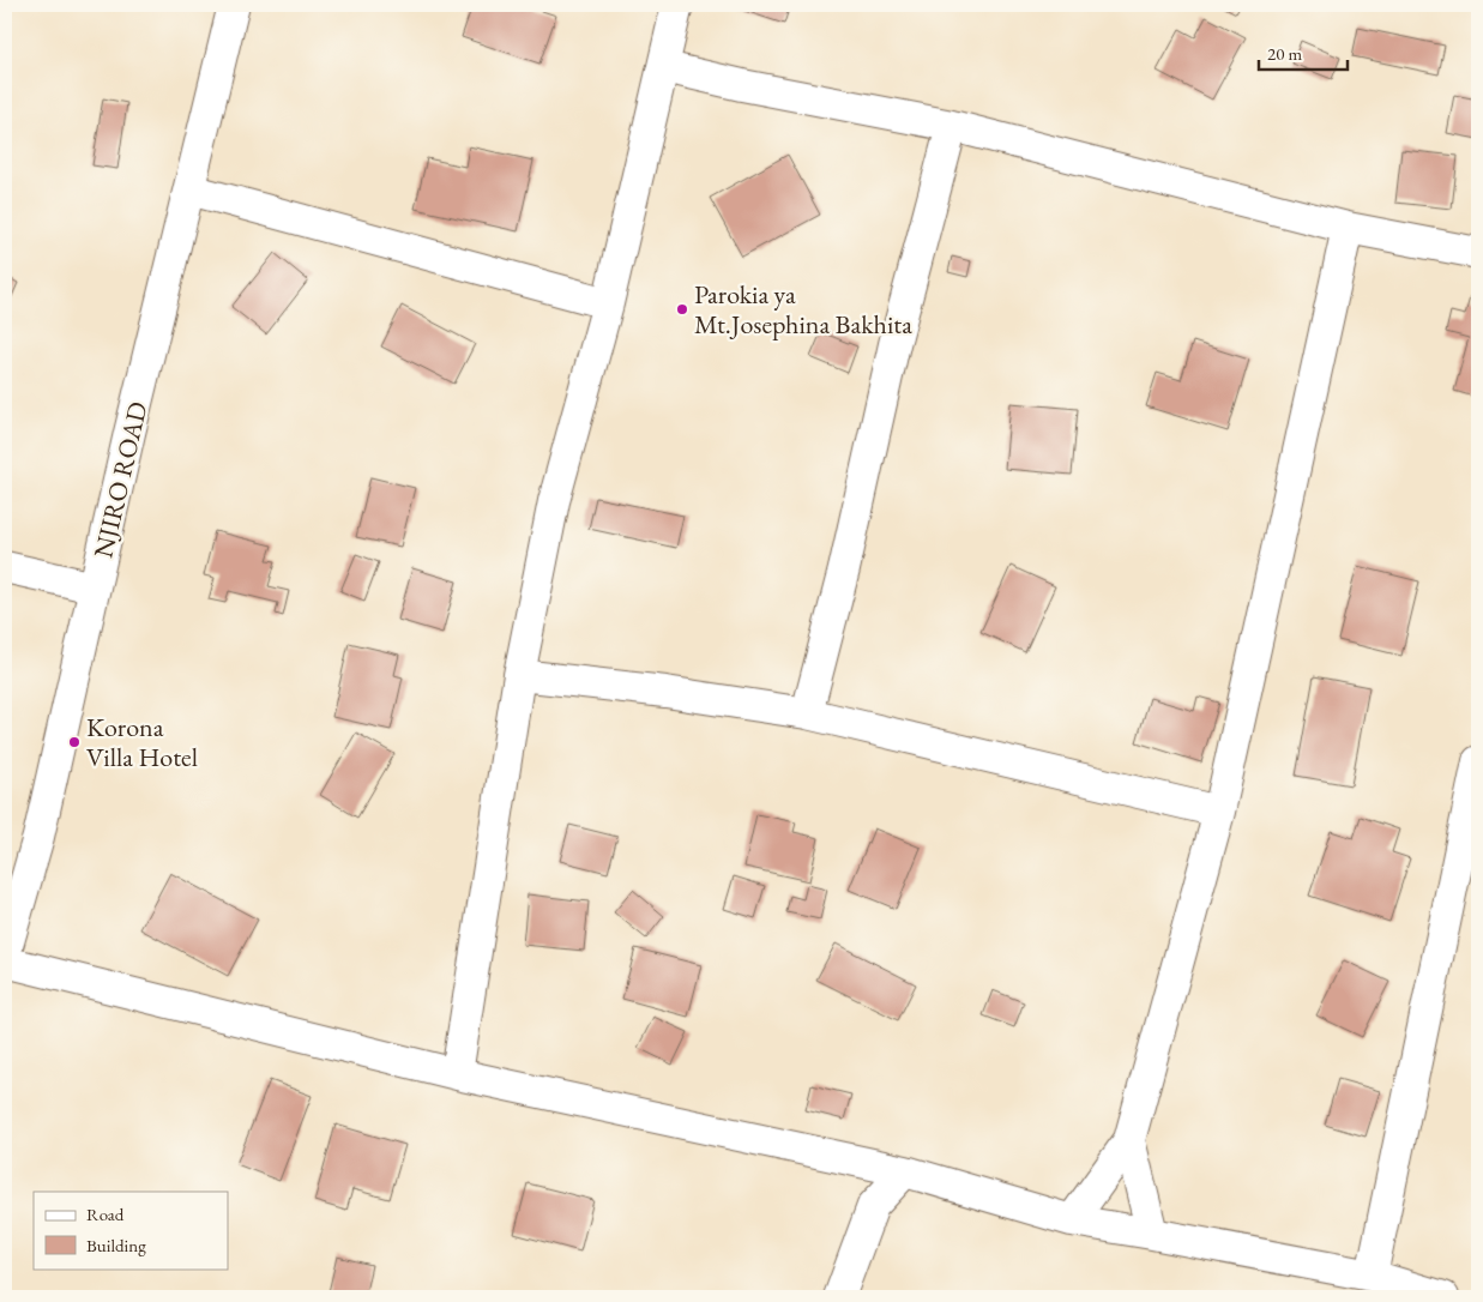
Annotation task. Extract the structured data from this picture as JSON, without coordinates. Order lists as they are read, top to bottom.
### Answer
{
  "streets": {
    "street": ["NJIRO ROAD"]
  },
  "places": ["Parokia ya Mt.Josephina Bakhita", "Korona Villa Hotel"],
  "legend": ["Road", "Building"],
  "scale_bar": "20 m"
}
